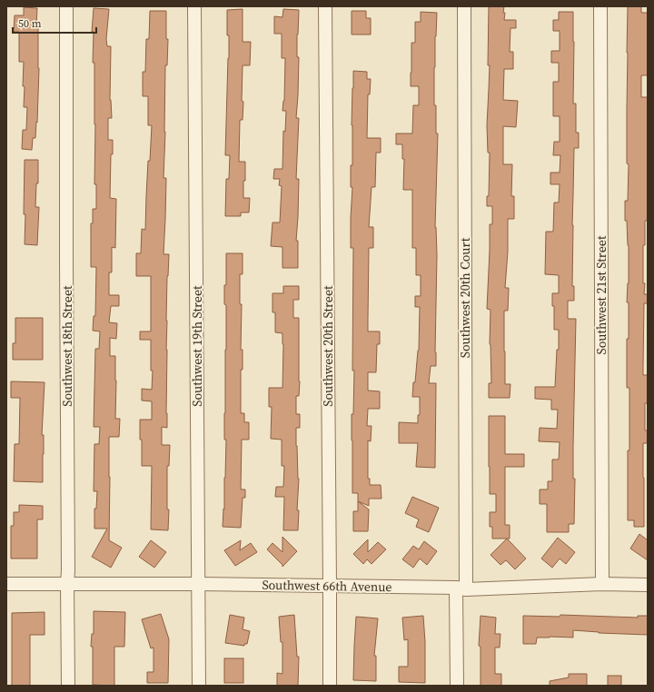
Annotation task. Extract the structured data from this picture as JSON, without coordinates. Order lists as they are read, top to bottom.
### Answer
{
  "streets": {
    "street": [
      "Southwest 21st Street",
      "Southwest 20th Court",
      "Southwest 18th Street",
      "Southwest 19th Street",
      "Southwest 20th Street",
      "Southwest 66th Avenue"
    ]
  },
  "crossings": [
    ["Southwest 21st Street", "Southwest 66th Avenue"],
    ["Southwest 20th Court", "Southwest 66th Avenue"],
    ["Southwest 18th Street", "Southwest 66th Avenue"],
    ["Southwest 19th Street", "Southwest 66th Avenue"],
    ["Southwest 20th Street", "Southwest 66th Avenue"]
  ],
  "scale_bar": "50 m"
}
